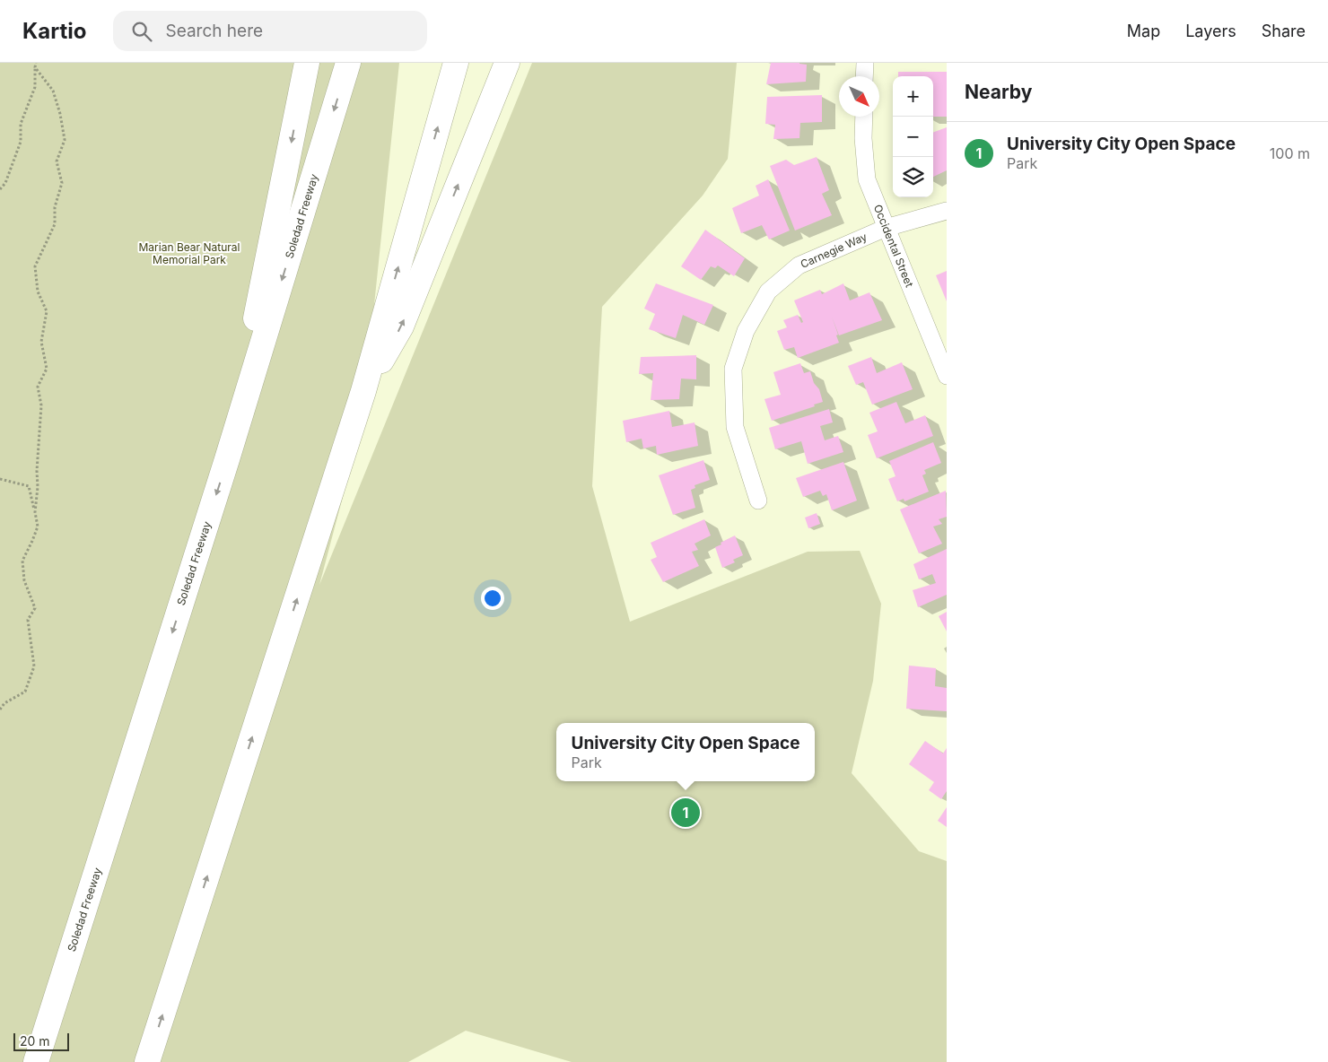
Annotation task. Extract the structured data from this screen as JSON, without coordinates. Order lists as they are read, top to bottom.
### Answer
{
  "streets": {
    "highway": ["Soledad Freeway"],
    "street": ["Occidental Street", "Carnegie Way"]
  },
  "crossings": [
    ["Occidental Street", "Carnegie Way"]
  ],
  "parks": ["Marian Bear Natural Memorial Park"],
  "scale_bar": "20 m",
  "north": "bottom right",
  "page": {
    "header": "Kartio",
    "search": "Search here",
    "nav": ["Map", "Layers", "Share"],
    "heading": "Nearby",
    "map_buttons": ["+", "−"],
    "list": [
      {
        "mark": "1",
        "name": "University City Open Space",
        "note": "Park",
        "value": "100 m"
      }
    ],
    "popup": ["University City Open Space", "Park"],
    "pins": "1",
    "scale": "20 m"
  }
}
